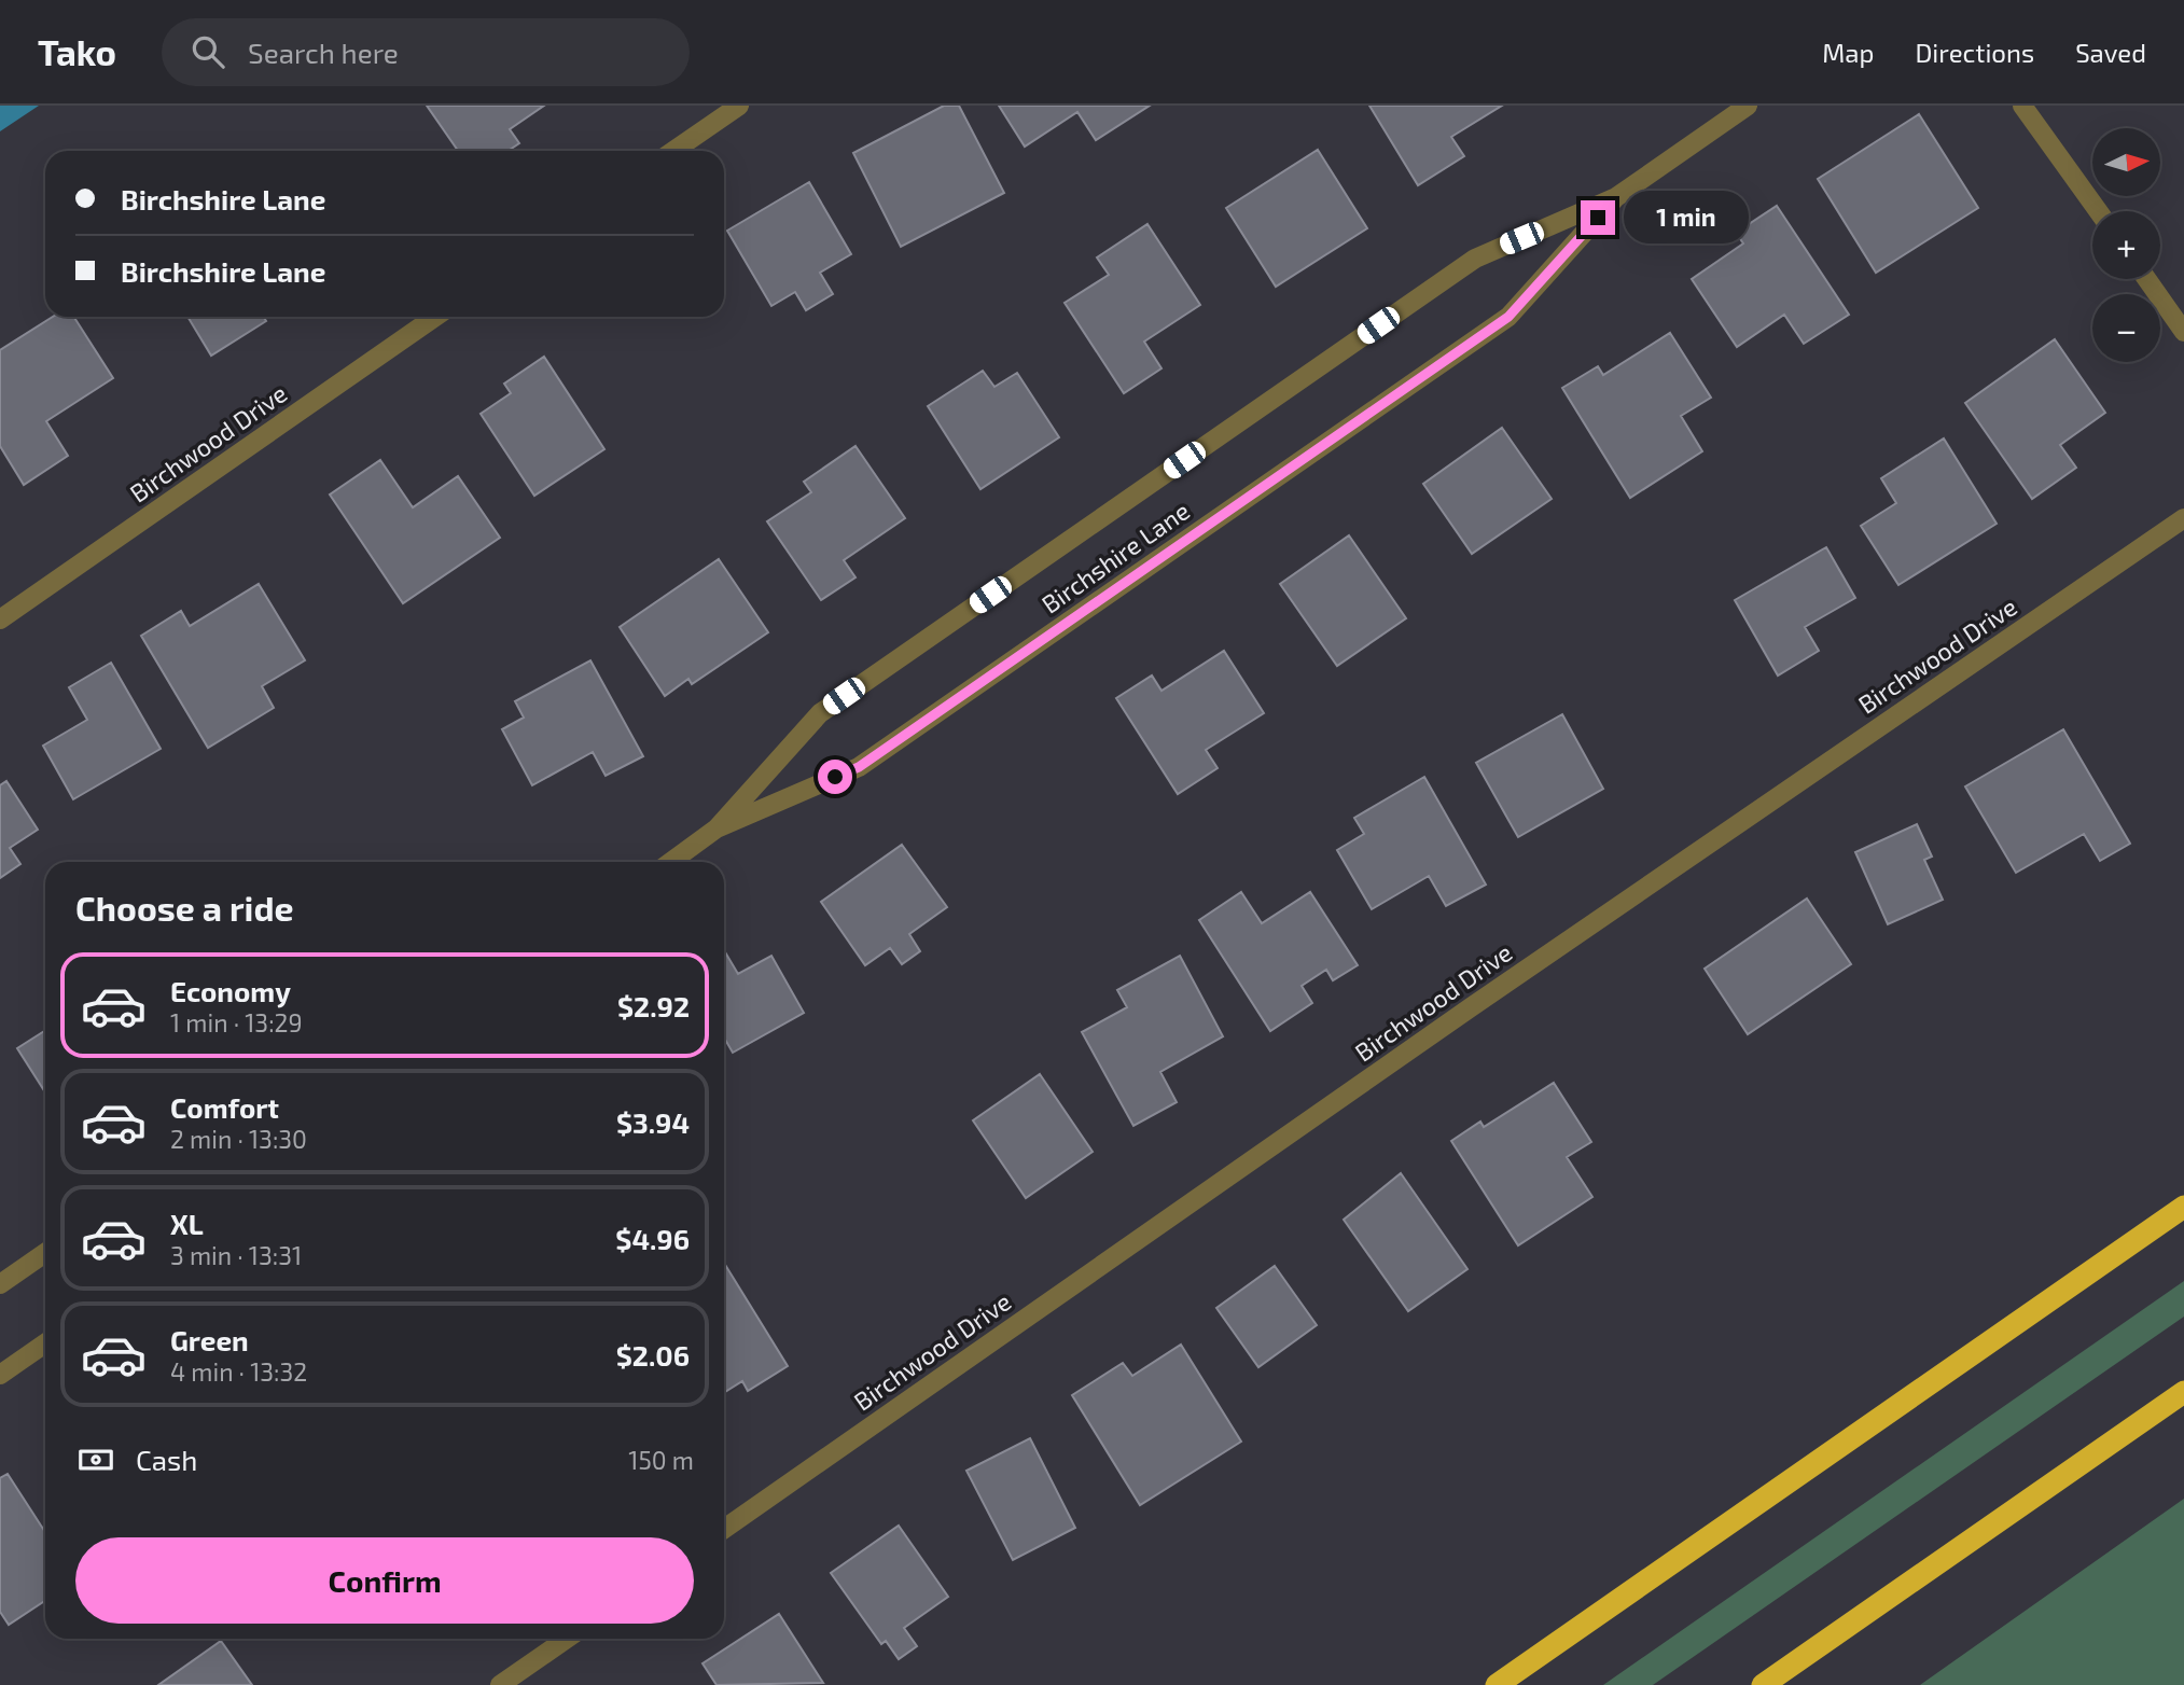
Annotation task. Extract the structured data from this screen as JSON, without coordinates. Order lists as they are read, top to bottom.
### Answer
{
  "streets": {
    "street": ["Birchwood Drive", "Birchshire Lane"]
  },
  "north": "right",
  "page": {
    "header": "Tako",
    "search": "Search here",
    "nav": ["Map", "Directions", "Saved"],
    "map_buttons": ["+", "−"],
    "banner": ["Birchshire Lane", "Birchshire Lane"],
    "bubble": "1 min",
    "heading": "Choose a ride",
    "list": [
      {
        "name": "Economy",
        "note": "1 min · 13:29",
        "value": "$2.92"
      },
      {
        "name": "Comfort",
        "note": "2 min · 13:30",
        "value": "$3.94"
      },
      {
        "name": "XL",
        "note": "3 min · 13:31",
        "value": "$4.96"
      },
      {
        "name": "Green",
        "note": "4 min · 13:32",
        "value": "$2.06"
      }
    ],
    "pay": ["Cash", "150 m"],
    "buttons": "Confirm"
  }
}
